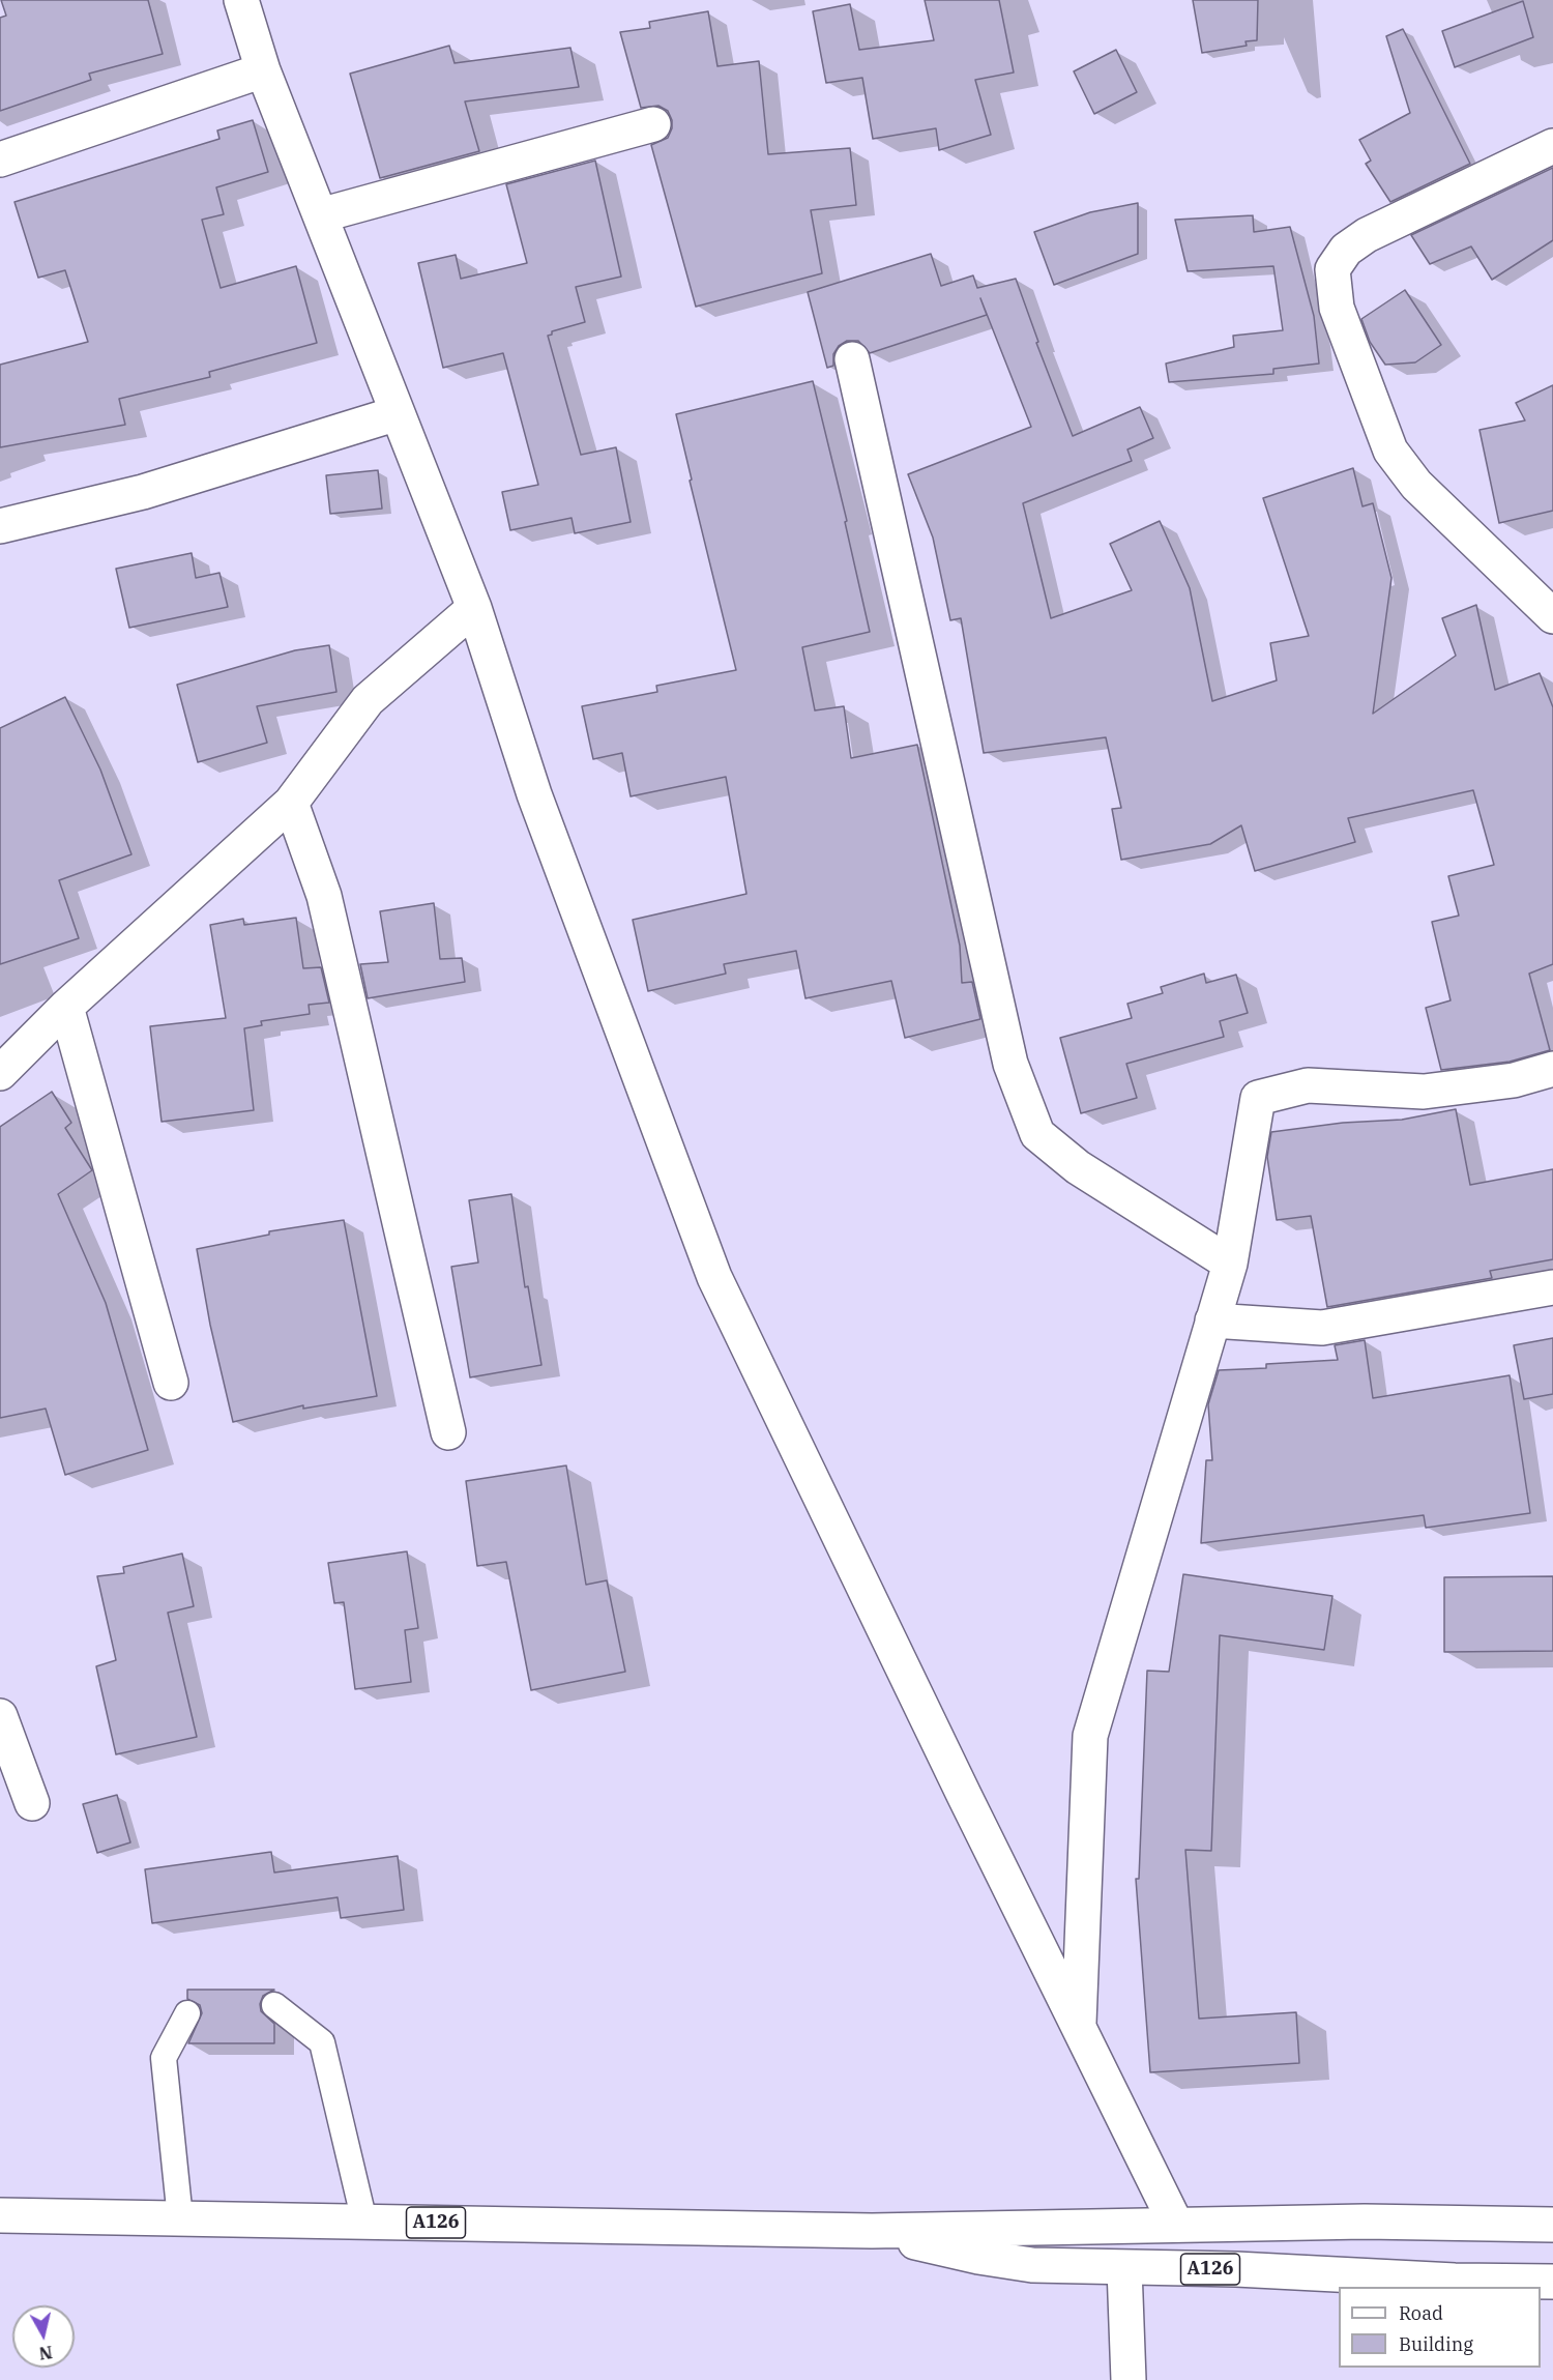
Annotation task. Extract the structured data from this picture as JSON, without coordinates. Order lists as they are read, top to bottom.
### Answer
{
  "streets": {
    "main road": ["A126"]
  },
  "legend": ["Road", "Building"],
  "north": "bottom"
}
